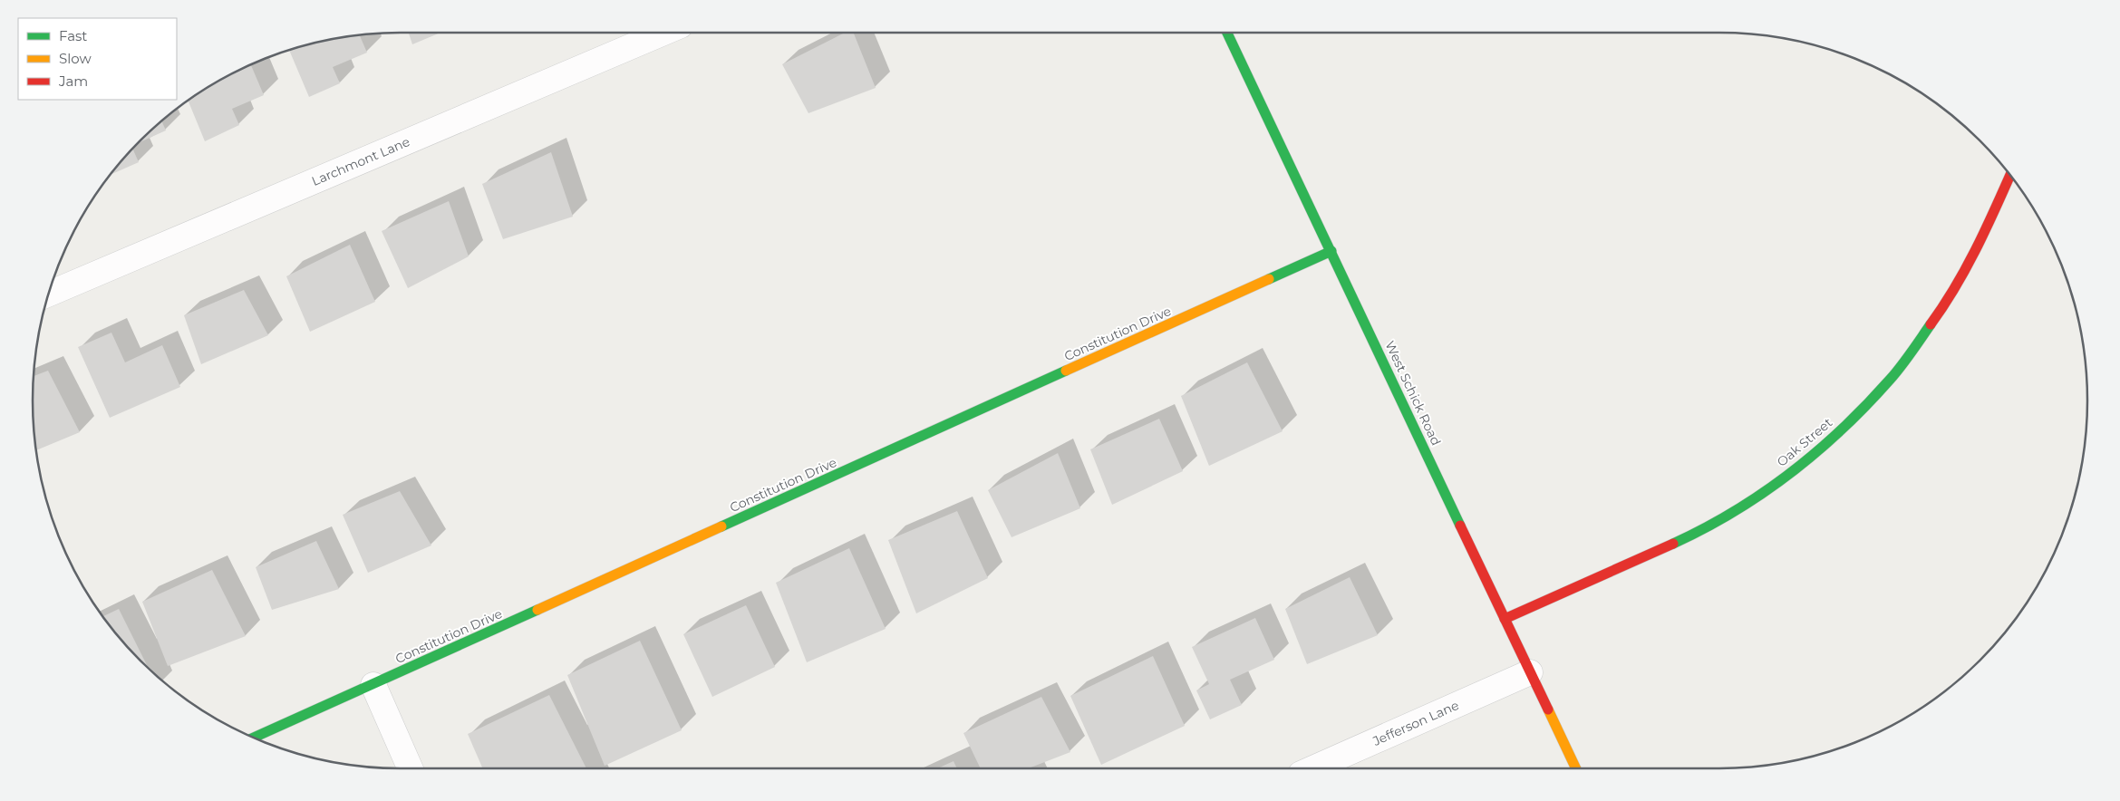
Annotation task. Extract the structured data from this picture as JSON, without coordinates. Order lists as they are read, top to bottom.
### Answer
{
  "streets": {
    "street": [
      "Larchmont Lane",
      "Constitution Drive",
      "West Schick Road",
      "Oak Street",
      "Jefferson Lane"
    ]
  },
  "crossings": [
    ["Constitution Drive", "West Schick Road"],
    ["West Schick Road", "Oak Street"],
    ["West Schick Road", "Jefferson Lane"]
  ],
  "legend": ["Fast", "Slow", "Jam"]
}
